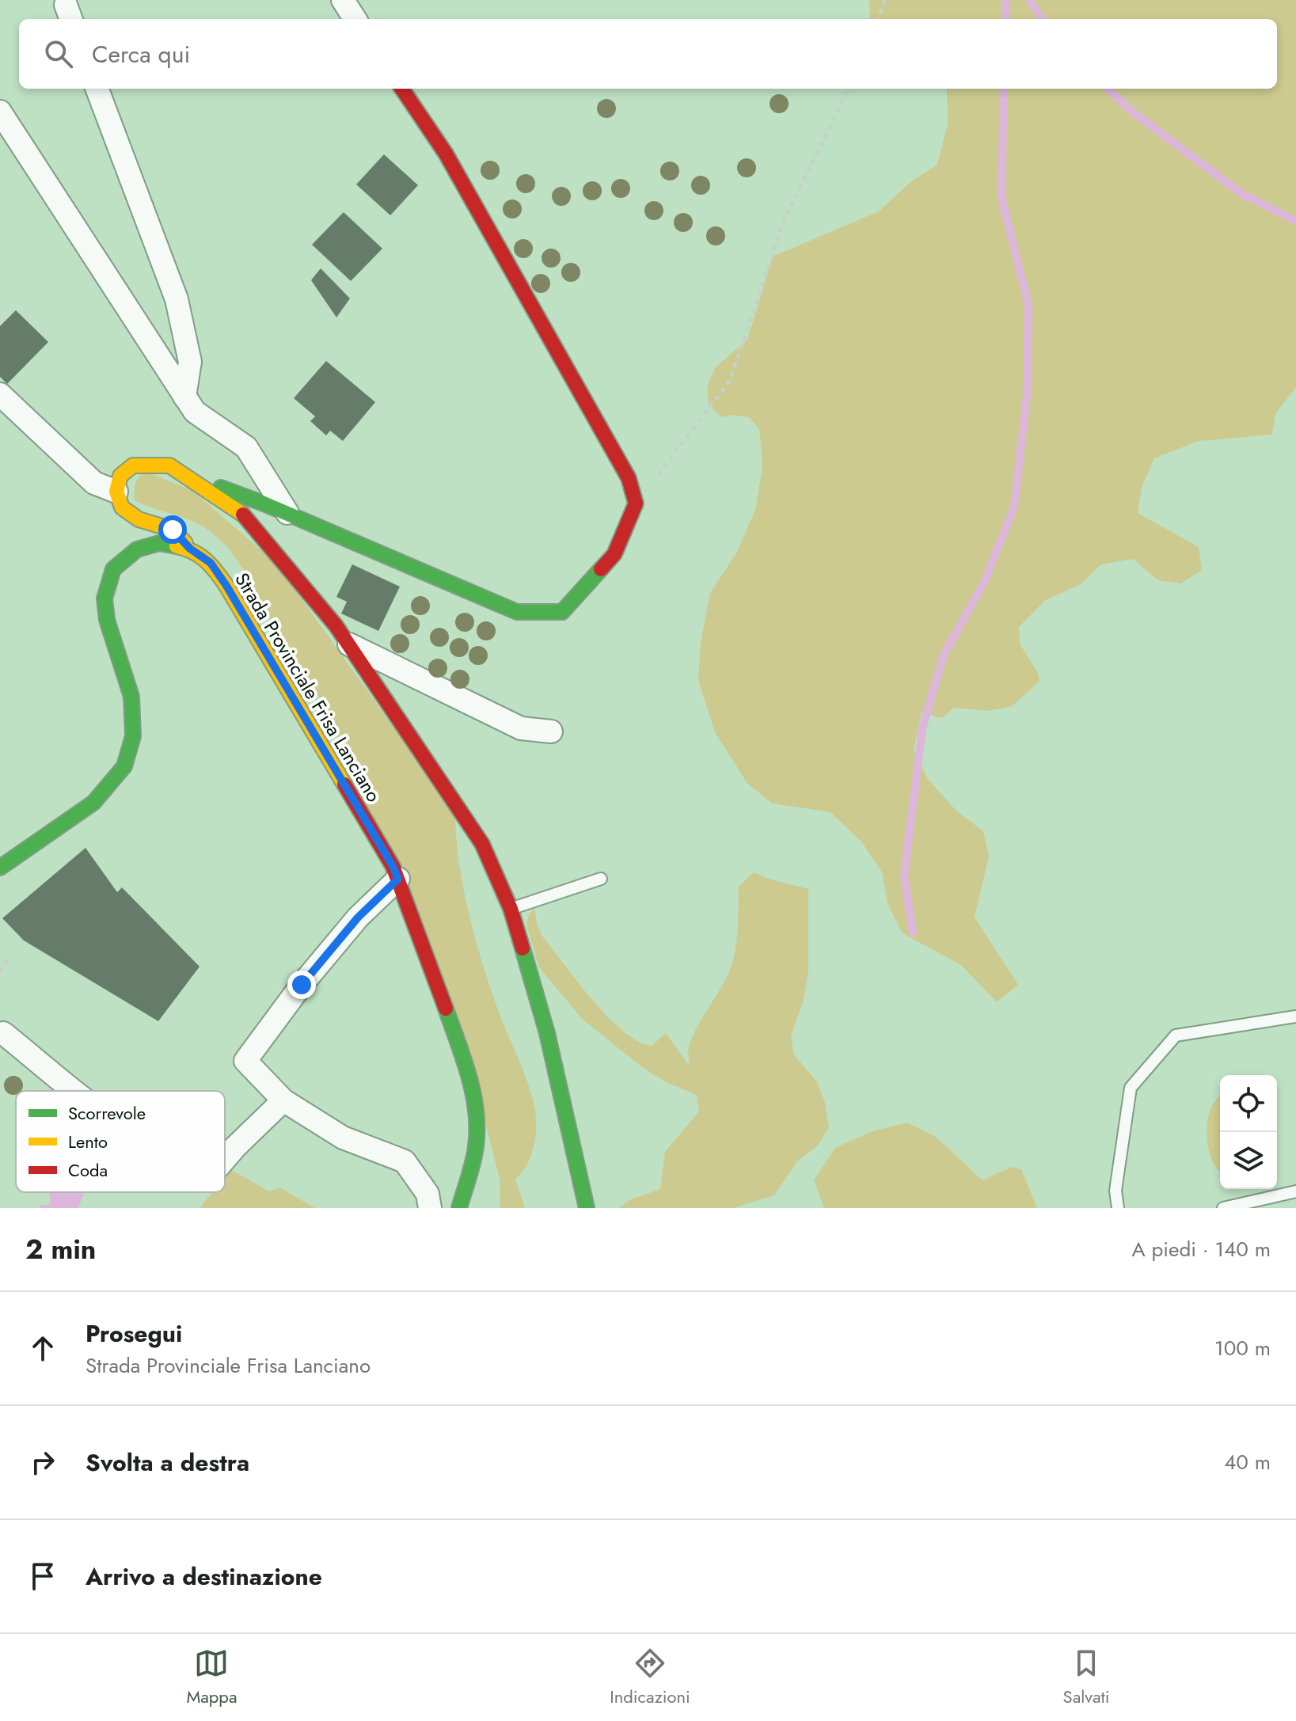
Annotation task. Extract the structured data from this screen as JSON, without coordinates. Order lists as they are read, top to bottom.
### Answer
{
  "streets": {
    "street": ["Strada Provinciale Frisa Lanciano"]
  },
  "legend": ["Scorrevole", "Lento", "Coda"],
  "page": {
    "search": "Cerca qui",
    "heading": ["2 min", "A piedi · 140 m"],
    "list": [
      ["Prosegui", "Strada Provinciale Frisa Lanciano", "100 m"],
      ["Svolta a destra", "40 m"],
      "Arrivo a destinazione"
    ],
    "nav": ["Mappa", "Indicazioni", "Salvati"]
  }
}
